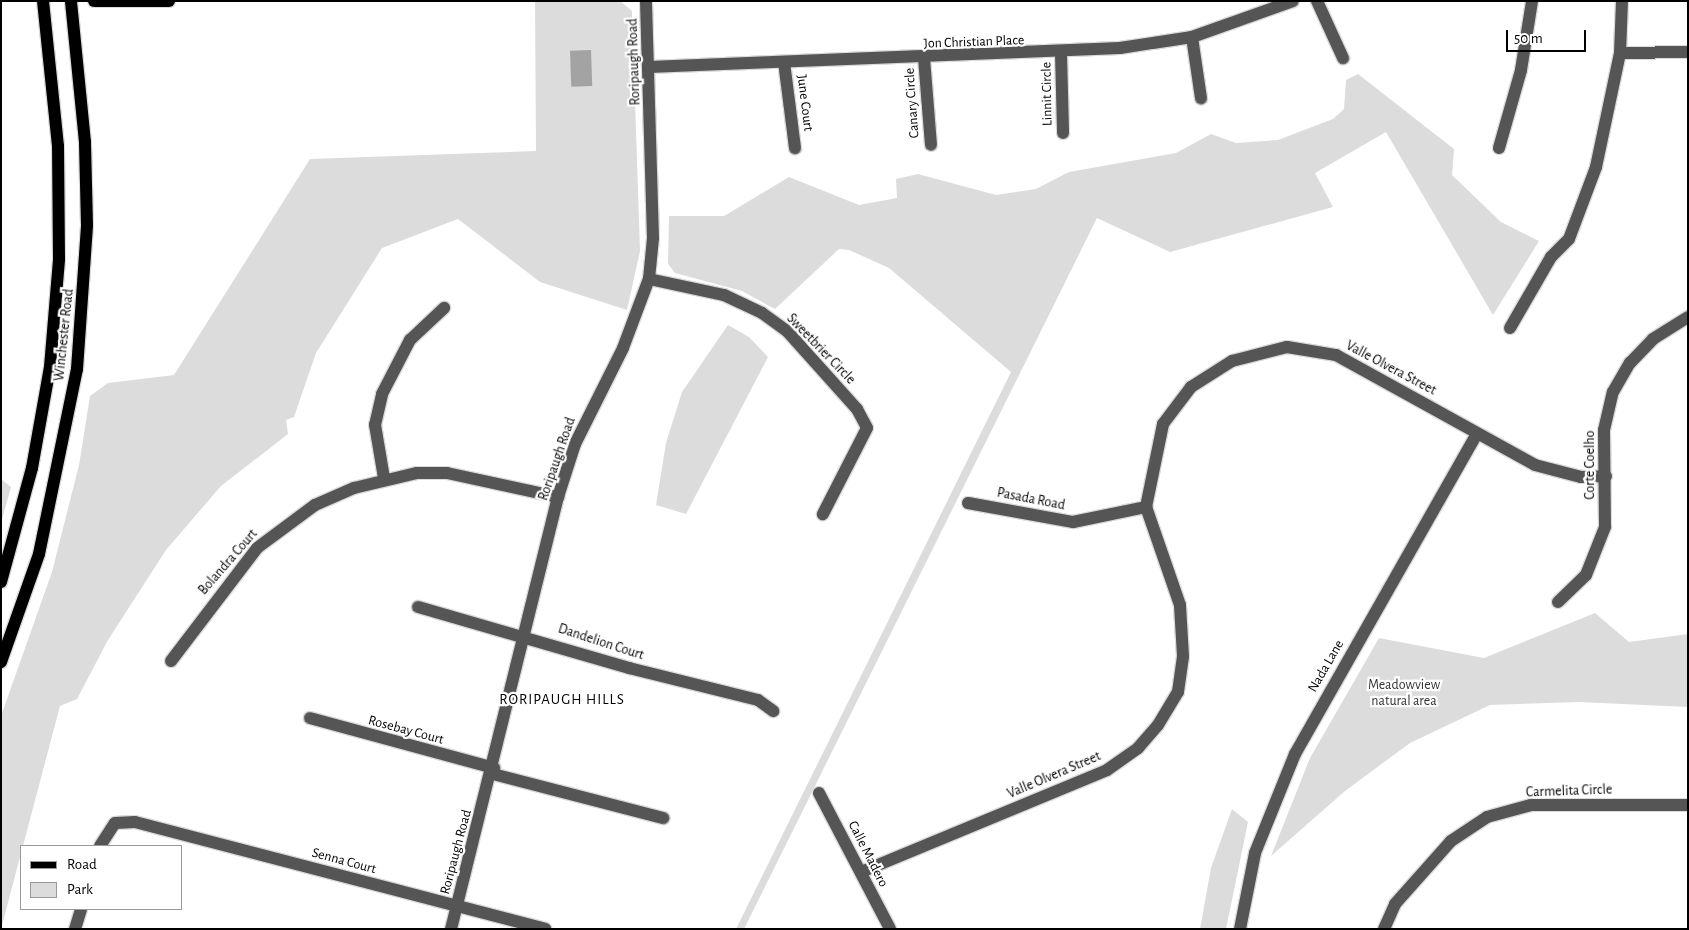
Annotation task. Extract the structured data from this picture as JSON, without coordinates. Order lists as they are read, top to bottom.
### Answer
{
  "streets": {
    "main road": ["Winchester Road"],
    "street": [
      "Jon Christian Place",
      "Roripaugh Road",
      "Linnit Circle",
      "June Court",
      "Canary Circle",
      "Sweetbrier Circle",
      "Valle Olvera Street",
      "Corte Coelho",
      "Pasada Road",
      "Bolandra Court",
      "Dandelion Court",
      "Nada Lane",
      "Rosebay Court",
      "Carmelita Circle",
      "Calle Madero",
      "Senna Court"
    ]
  },
  "crossings": [
    ["Jon Christian Place", "Roripaugh Road"],
    ["Jon Christian Place", "Linnit Circle"],
    ["Jon Christian Place", "June Court"],
    ["Jon Christian Place", "Canary Circle"],
    ["Roripaugh Road", "Sweetbrier Circle"],
    ["Roripaugh Road", "Bolandra Court"],
    ["Roripaugh Road", "Dandelion Court"],
    ["Roripaugh Road", "Rosebay Court"],
    ["Roripaugh Road", "Senna Court"],
    ["Valle Olvera Street", "Corte Coelho"],
    ["Valle Olvera Street", "Pasada Road"],
    ["Valle Olvera Street", "Nada Lane"],
    ["Valle Olvera Street", "Calle Madero"]
  ],
  "districts": ["RORIPAUGH HILLS"],
  "parks": ["Meadowview natural area"],
  "legend": ["Road", "Park"],
  "scale_bar": "50 m"
}
